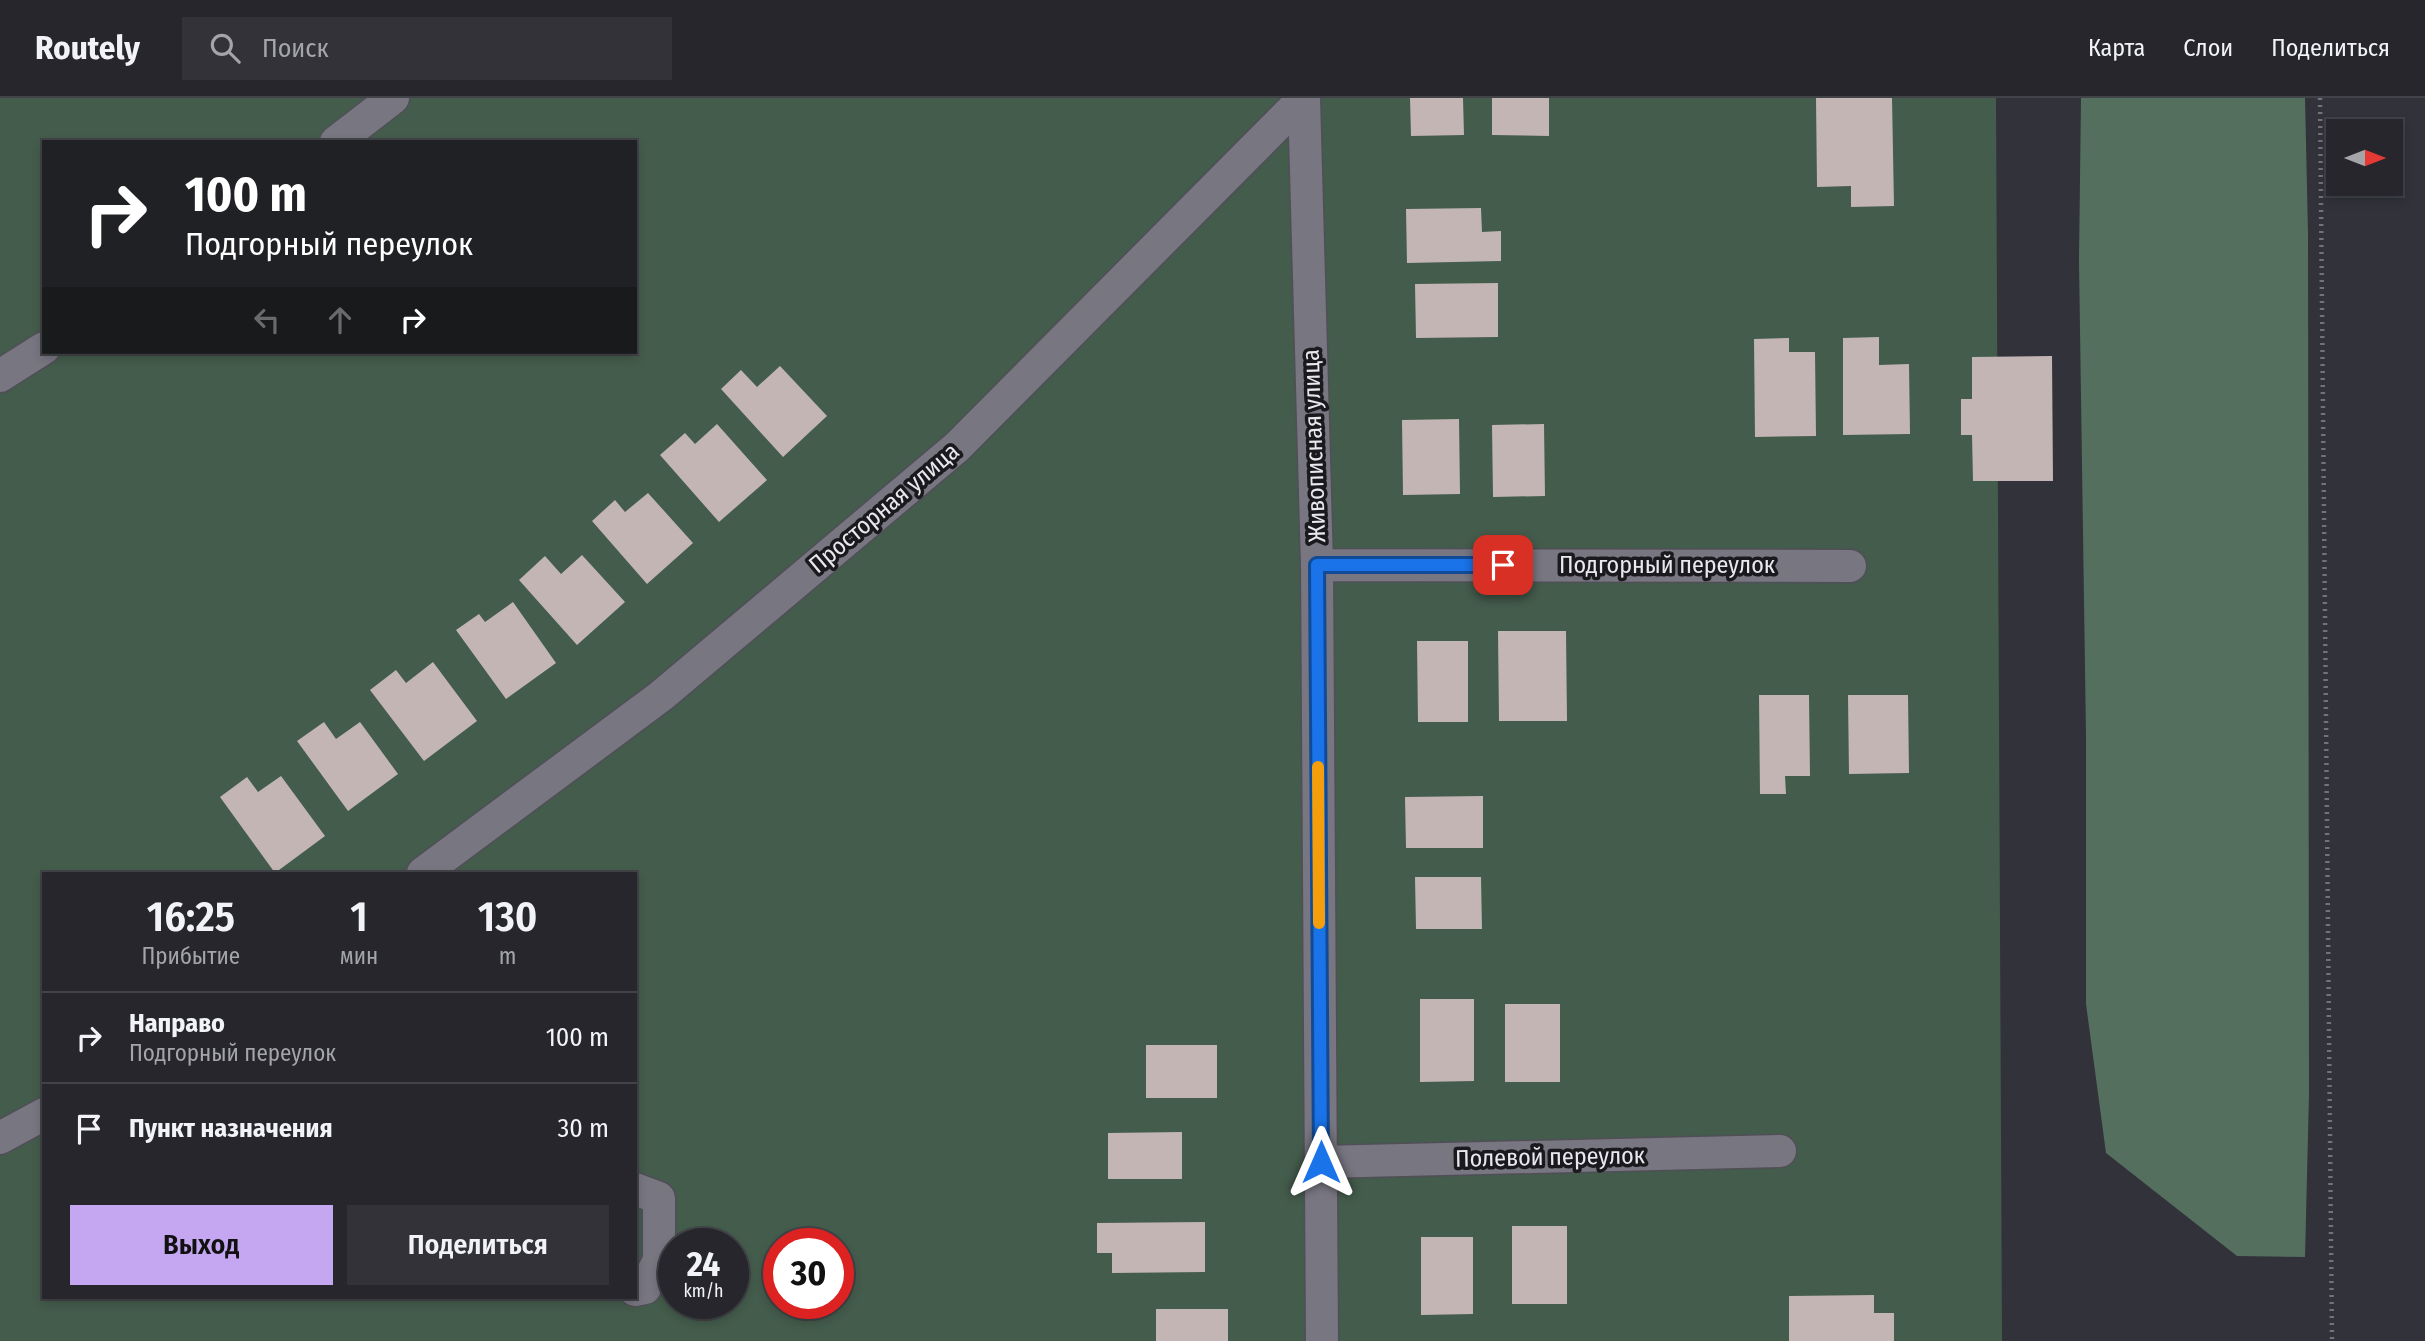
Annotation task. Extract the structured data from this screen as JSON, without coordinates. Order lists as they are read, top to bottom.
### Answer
{
  "streets": {
    "street": [
      "Живописная улица",
      "Просторная улица",
      "Подгорный переулок",
      "Полевой переулок"
    ]
  },
  "crossings": [
    ["Живописная улица", "Просторная улица"],
    ["Живописная улица", "Подгорный переулок"],
    ["Живописная улица", "Полевой переулок"]
  ],
  "north": "right",
  "page": {
    "header": "Routely",
    "search": "Поиск",
    "nav": ["Карта", "Слои", "Поделиться"],
    "turn": ["100 m", "Подгорный переулок"],
    "eta": [
      "16:25",
      "Прибытие",
      "1",
      "мин",
      "130",
      "m"
    ],
    "list": [
      {
        "name": "Направо",
        "note": "Подгорный переулок",
        "value": "100 m"
      },
      {
        "name": "Пункт назначения",
        "value": "30 m"
      }
    ],
    "buttons": ["Выход", "Поделиться"],
    "speed": "24 km/h",
    "limit": "30"
  }
}
